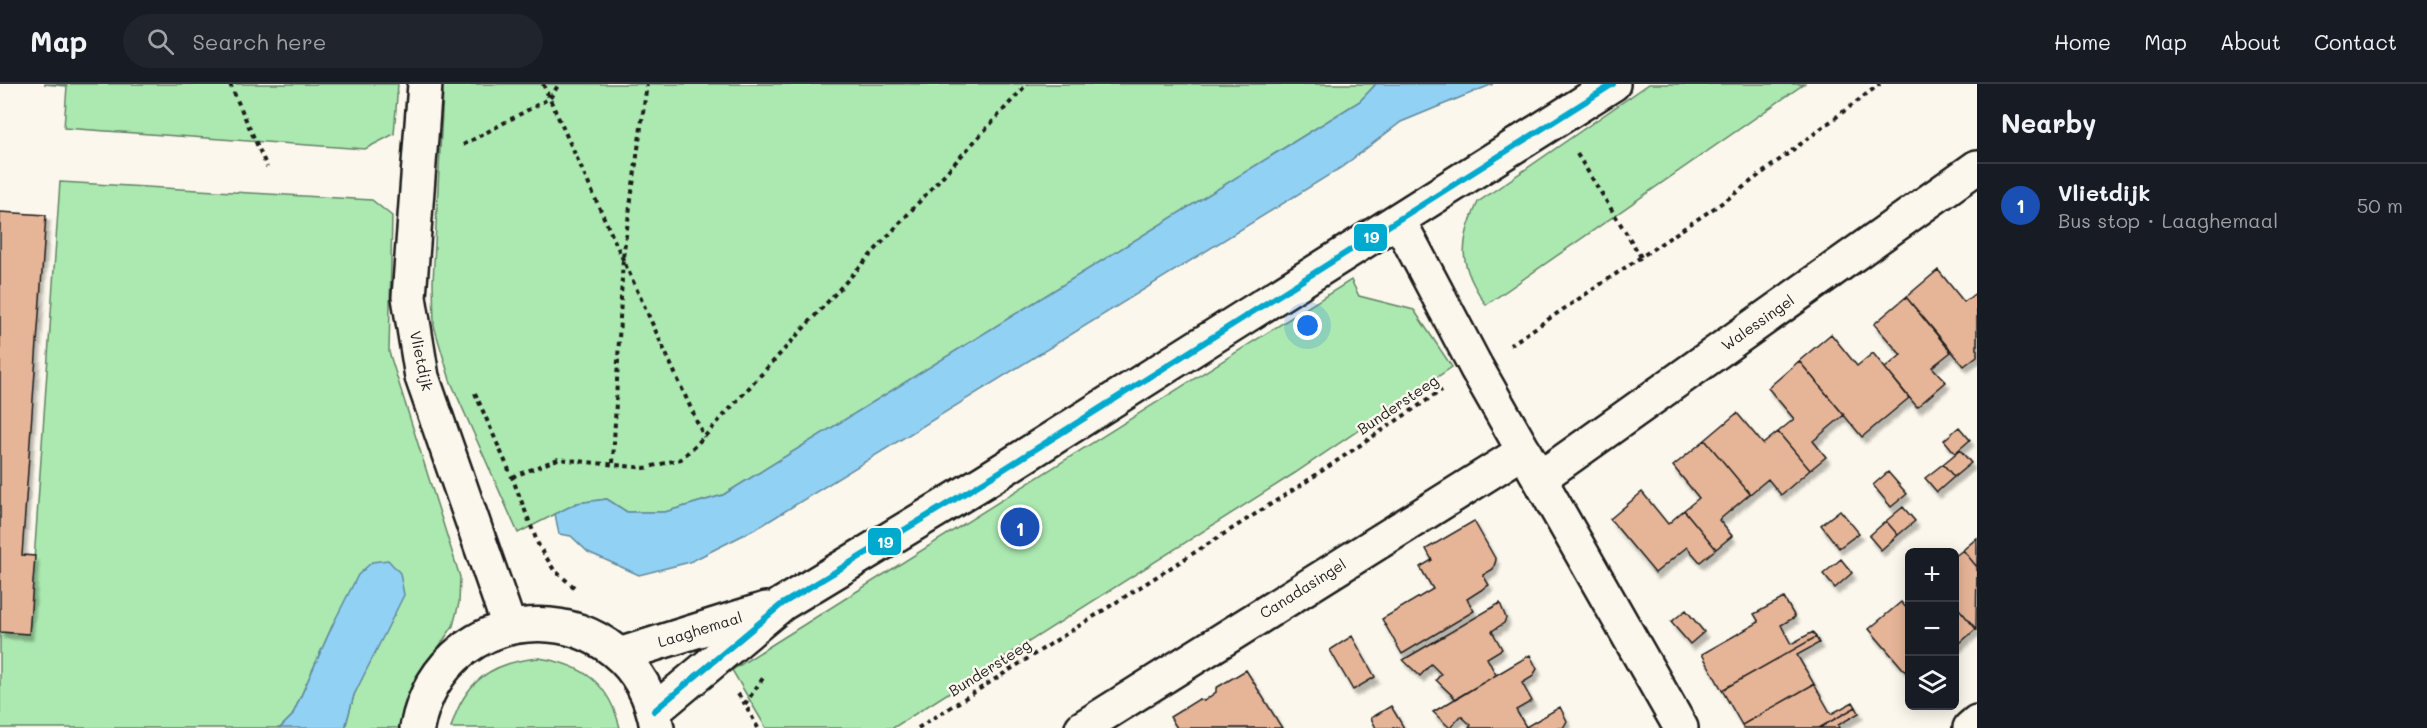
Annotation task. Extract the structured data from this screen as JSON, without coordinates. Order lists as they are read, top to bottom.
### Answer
{
  "streets": {
    "street": [
      "Walessingel",
      "Vlietdijk",
      "Canadasingel",
      "Laaghemaal"
    ],
    "path": ["Bundersteeg"]
  },
  "crossings": [
    ["Walessingel", "Canadasingel"]
  ],
  "lines": ["transit line 19"],
  "page": {
    "header": "Map",
    "search": "Search here",
    "nav": [
      "Home",
      "Map",
      "About",
      "Contact"
    ],
    "heading": "Nearby",
    "list": [
      {
        "mark": "1",
        "name": "Vlietdijk",
        "note": "Bus stop · Laaghemaal",
        "value": "50 m"
      }
    ],
    "pins": "1",
    "map_buttons": ["+", "−"]
  }
}
